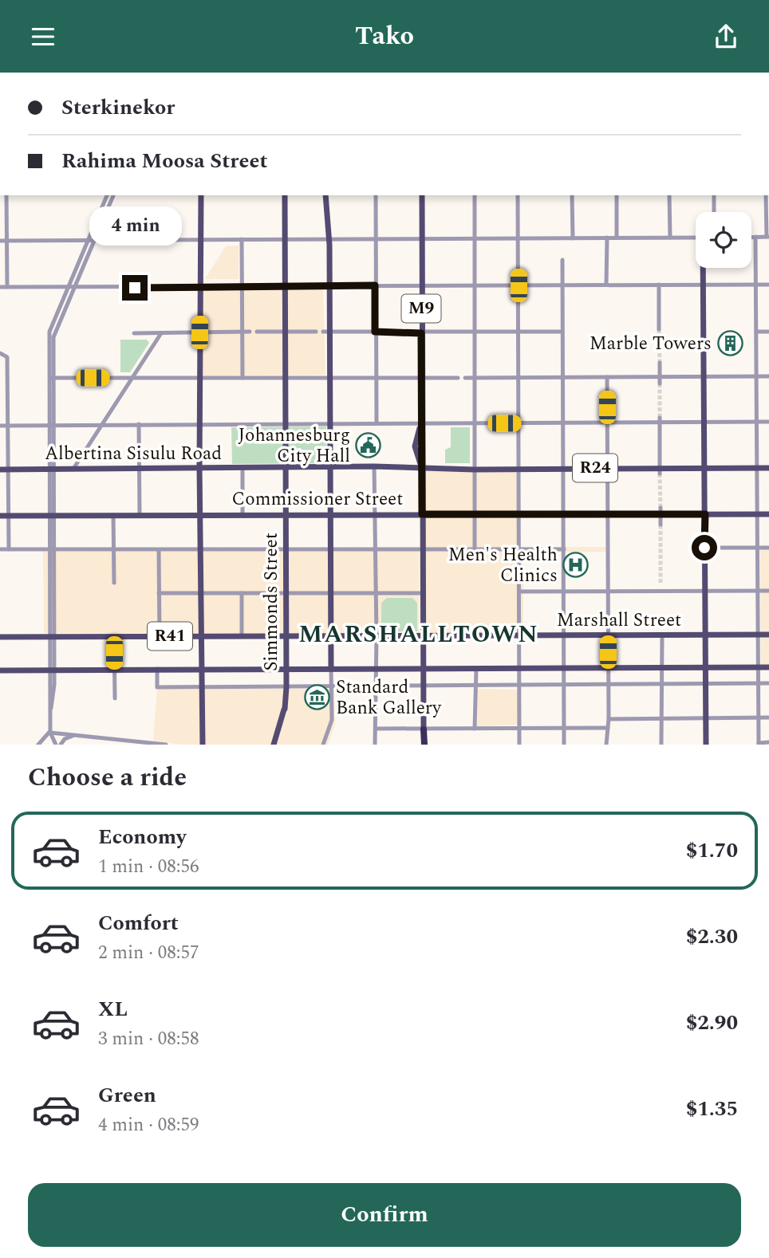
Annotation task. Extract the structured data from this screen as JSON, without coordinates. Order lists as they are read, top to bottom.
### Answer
{
  "streets": {
    "main road": [
      "M9",
      "Albertina Sisulu Road",
      "R24",
      "Commissioner Street",
      "Simmonds Street",
      "Marshall Street",
      "R41"
    ]
  },
  "crossings": [
    ["M9", "Albertina Sisulu Road"],
    ["M9", "Commissioner Street"],
    ["M9", "Marshall Street"],
    ["Albertina Sisulu Road", "Simmonds Street"],
    ["Commissioner Street", "Simmonds Street"],
    ["Simmonds Street", "Marshall Street"],
    ["Simmonds Street", "R41"]
  ],
  "districts": ["MARSHALLTOWN"],
  "places": {
    "building": ["Marble Towers"],
    "public building": ["Johannesburg City Hall"],
    "hospital": ["Men's Health Clinics"],
    "museum": ["Standard Bank Gallery"]
  },
  "page": {
    "header": "Tako",
    "banner": ["Sterkinekor", "Rahima Moosa Street"],
    "bubble": "4 min",
    "heading": "Choose a ride",
    "list": [
      {
        "name": "Economy",
        "note": "1 min · 08:56",
        "value": "$1.70"
      },
      {
        "name": "Comfort",
        "note": "2 min · 08:57",
        "value": "$2.30"
      },
      {
        "name": "XL",
        "note": "3 min · 08:58",
        "value": "$2.90"
      },
      {
        "name": "Green",
        "note": "4 min · 08:59",
        "value": "$1.35"
      }
    ],
    "buttons": "Confirm"
  }
}
